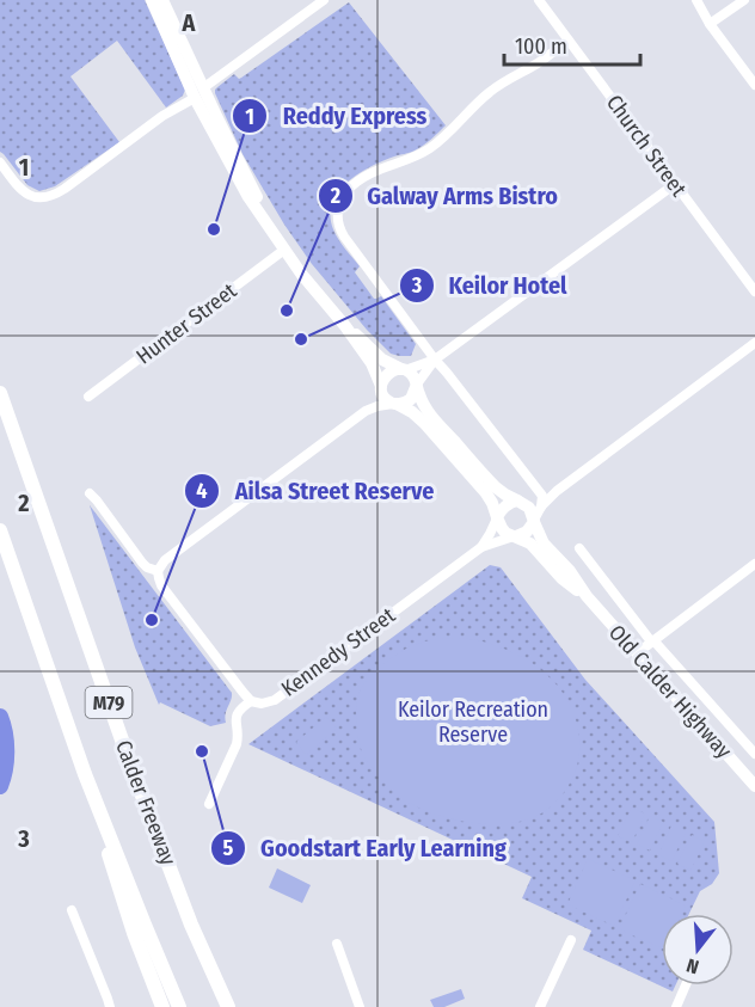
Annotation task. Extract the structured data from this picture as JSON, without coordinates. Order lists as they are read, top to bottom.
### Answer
{
  "streets": {
    "highway": ["M79", "Calder Freeway"],
    "main road": ["Old Calder Highway"],
    "street": ["Church Street", "Hunter Street", "Kennedy Street"]
  },
  "crossings": [
    ["Kennedy Street", "Old Calder Highway"]
  ],
  "parks": ["Keilor Recreation Reserve"],
  "places": [
    "Reddy Express",
    "Galway Arms Bistro",
    "Keilor Hotel",
    "Ailsa Street Reserve",
    "Goodstart Early Learning"
  ],
  "scale_bar": "100 m",
  "north": "bottom",
  "grid": {
    "columns": ["A"],
    "rows": ["1", "2", "3"]
  }
}
